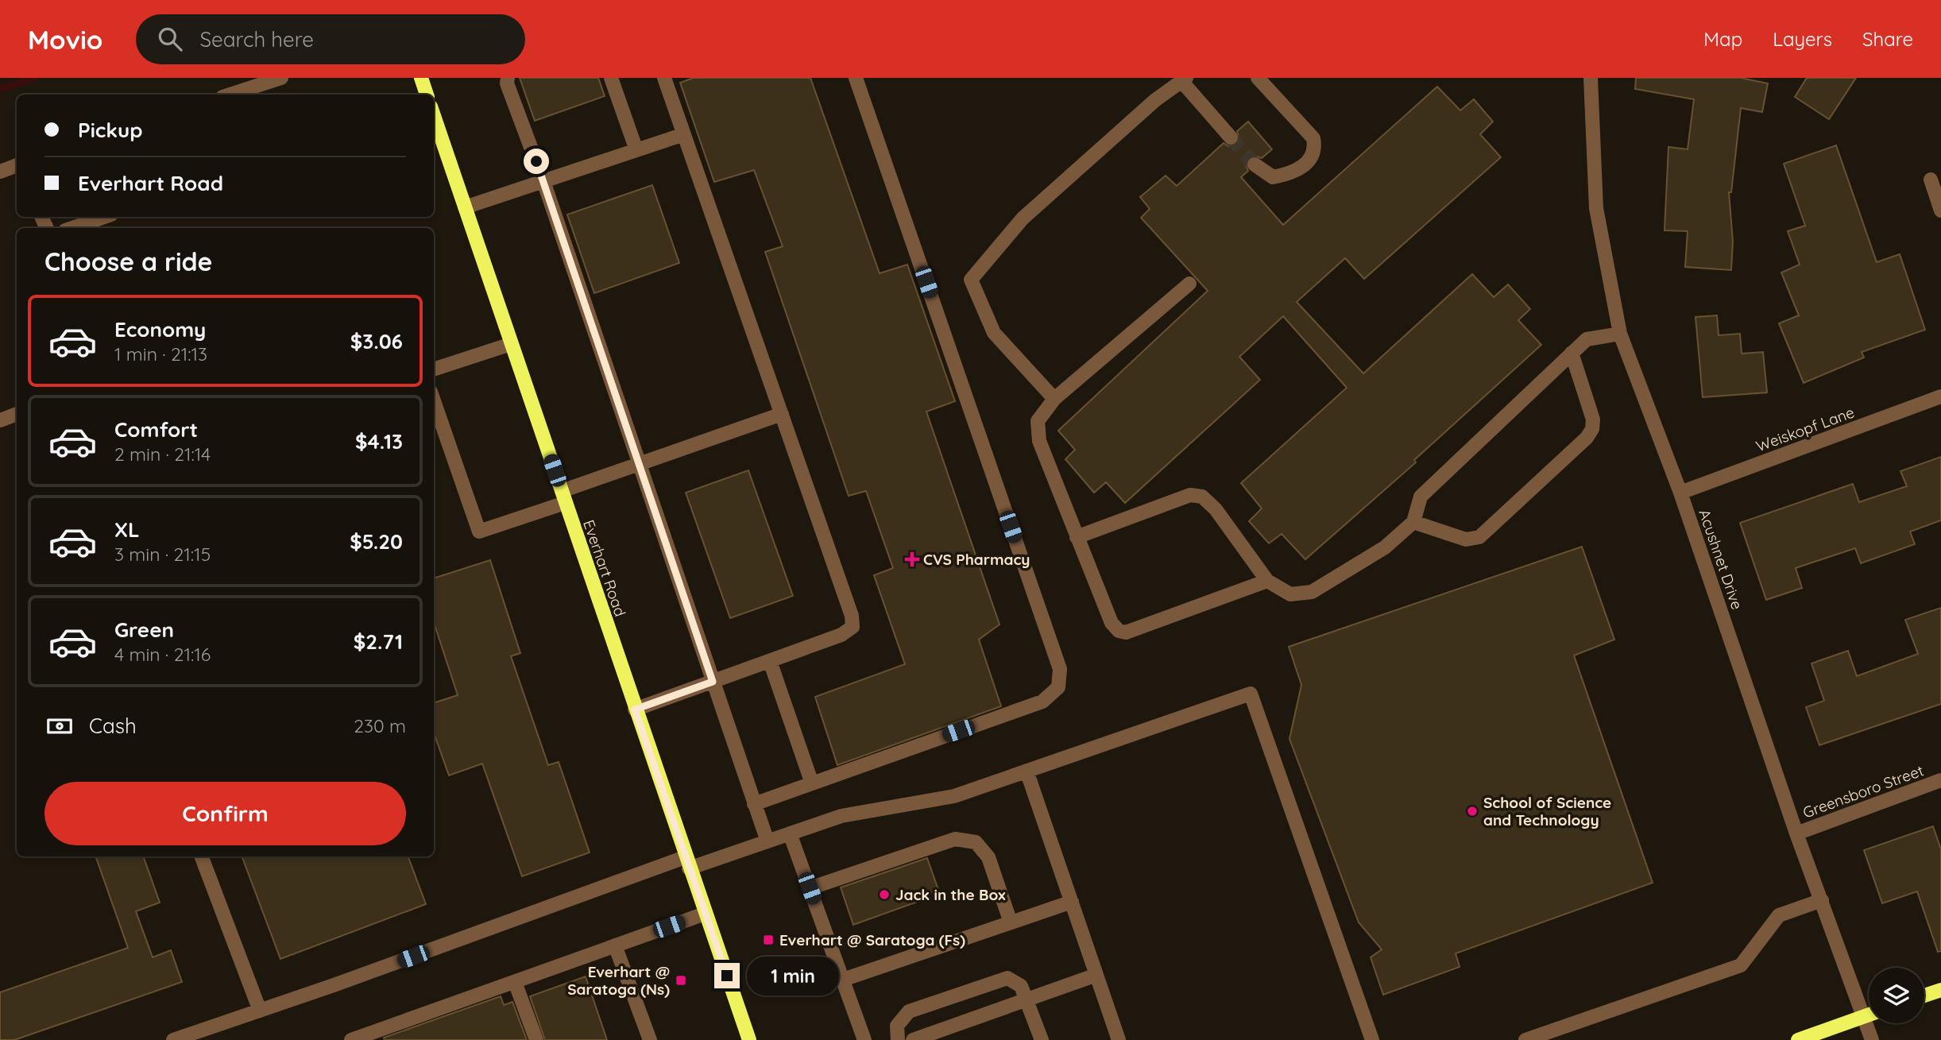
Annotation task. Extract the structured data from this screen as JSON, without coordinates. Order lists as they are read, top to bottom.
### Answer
{
  "streets": {
    "main road": ["Everhart Road"],
    "street": ["Weiskopf Lane", "Acushnet Drive", "Greensboro Street"]
  },
  "crossings": [
    ["Weiskopf Lane", "Acushnet Drive"],
    ["Acushnet Drive", "Greensboro Street"]
  ],
  "places": {
    "health": ["CVS Pharmacy"],
    "other": ["School of Science and Technology", "Jack in the Box"],
    "transit": ["Everhart @ Saratoga (Fs)", "Everhart @ Saratoga (Ns)"]
  },
  "page": {
    "header": "Movio",
    "search": "Search here",
    "nav": ["Map", "Layers", "Share"],
    "banner": ["Pickup", "Everhart Road"],
    "heading": "Choose a ride",
    "list": [
      {
        "name": "Economy",
        "note": "1 min · 21:13",
        "value": "$3.06"
      },
      {
        "name": "Comfort",
        "note": "2 min · 21:14",
        "value": "$4.13"
      },
      {
        "name": "XL",
        "note": "3 min · 21:15",
        "value": "$5.20"
      },
      {
        "name": "Green",
        "note": "4 min · 21:16",
        "value": "$2.71"
      }
    ],
    "pay": ["Cash", "230 m"],
    "buttons": "Confirm",
    "bubble": "1 min"
  }
}
